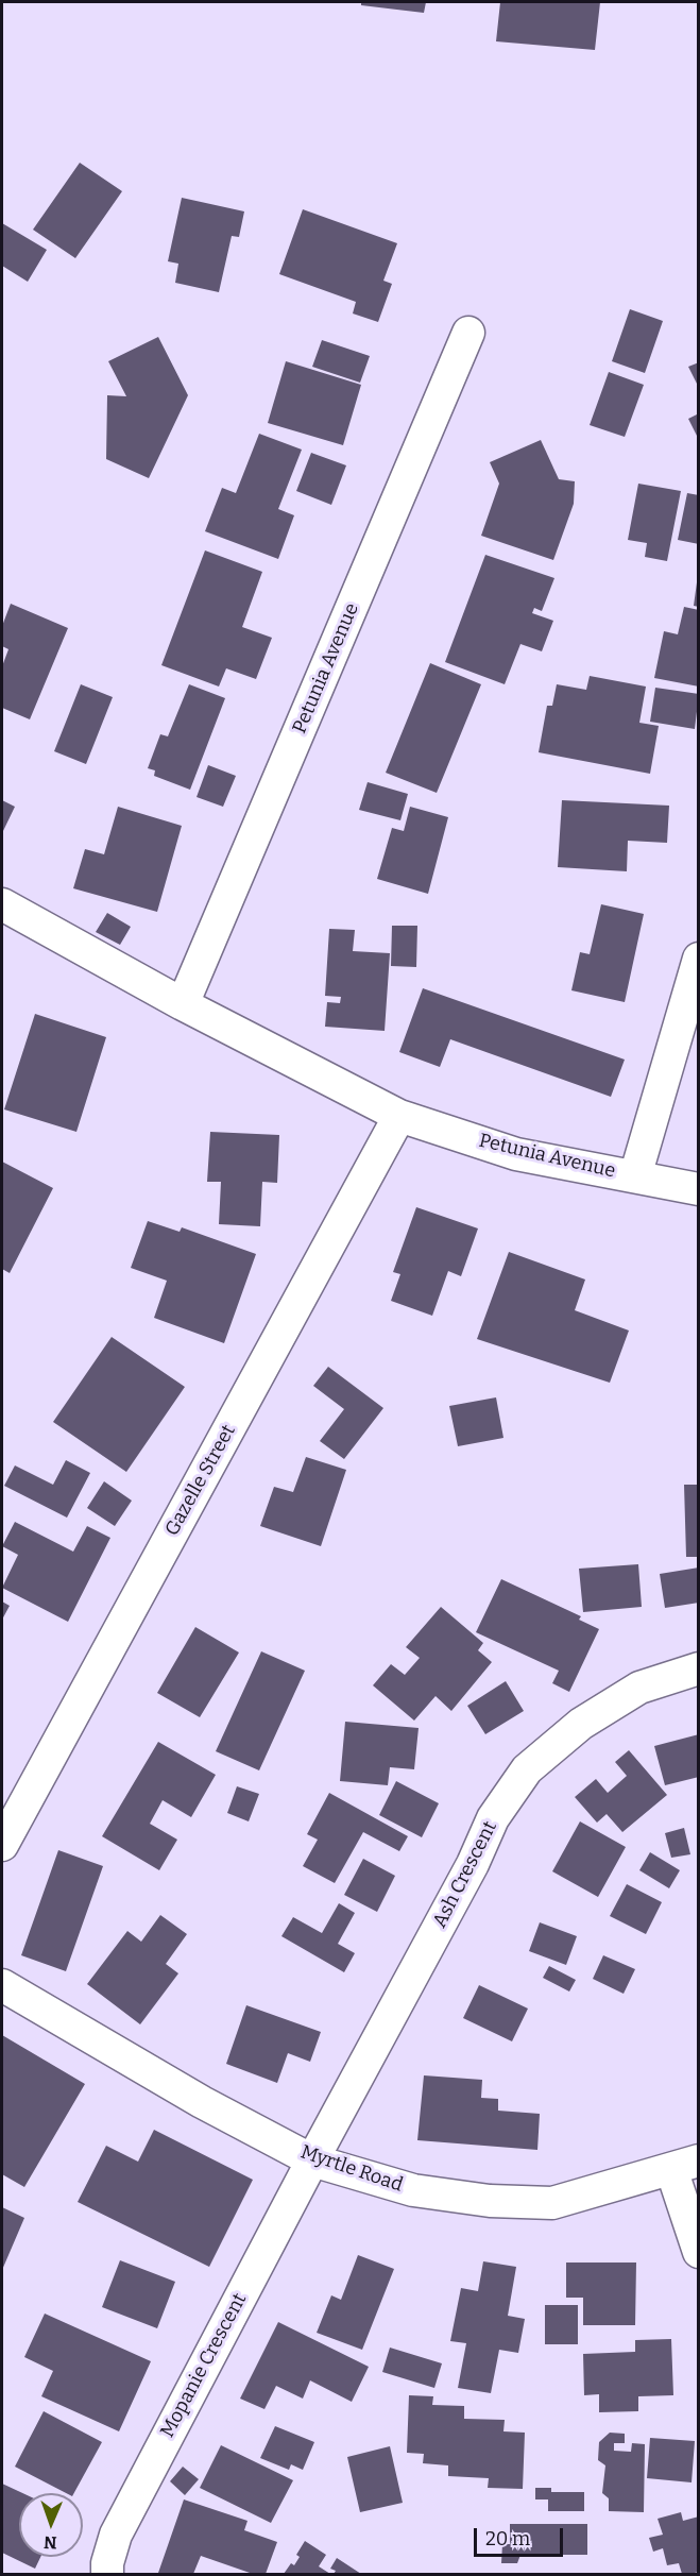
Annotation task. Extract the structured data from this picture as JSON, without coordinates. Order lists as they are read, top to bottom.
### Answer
{
  "streets": {
    "street": [
      "Petunia Avenue",
      "Gazelle Street",
      "Ash Crescent",
      "Myrtle Road",
      "Mopanie Crescent"
    ]
  },
  "crossings": [
    ["Petunia Avenue", "Gazelle Street"],
    ["Ash Crescent", "Myrtle Road"],
    ["Ash Crescent", "Mopanie Crescent"],
    ["Myrtle Road", "Mopanie Crescent"]
  ],
  "scale_bar": "20 m",
  "north": "bottom"
}
